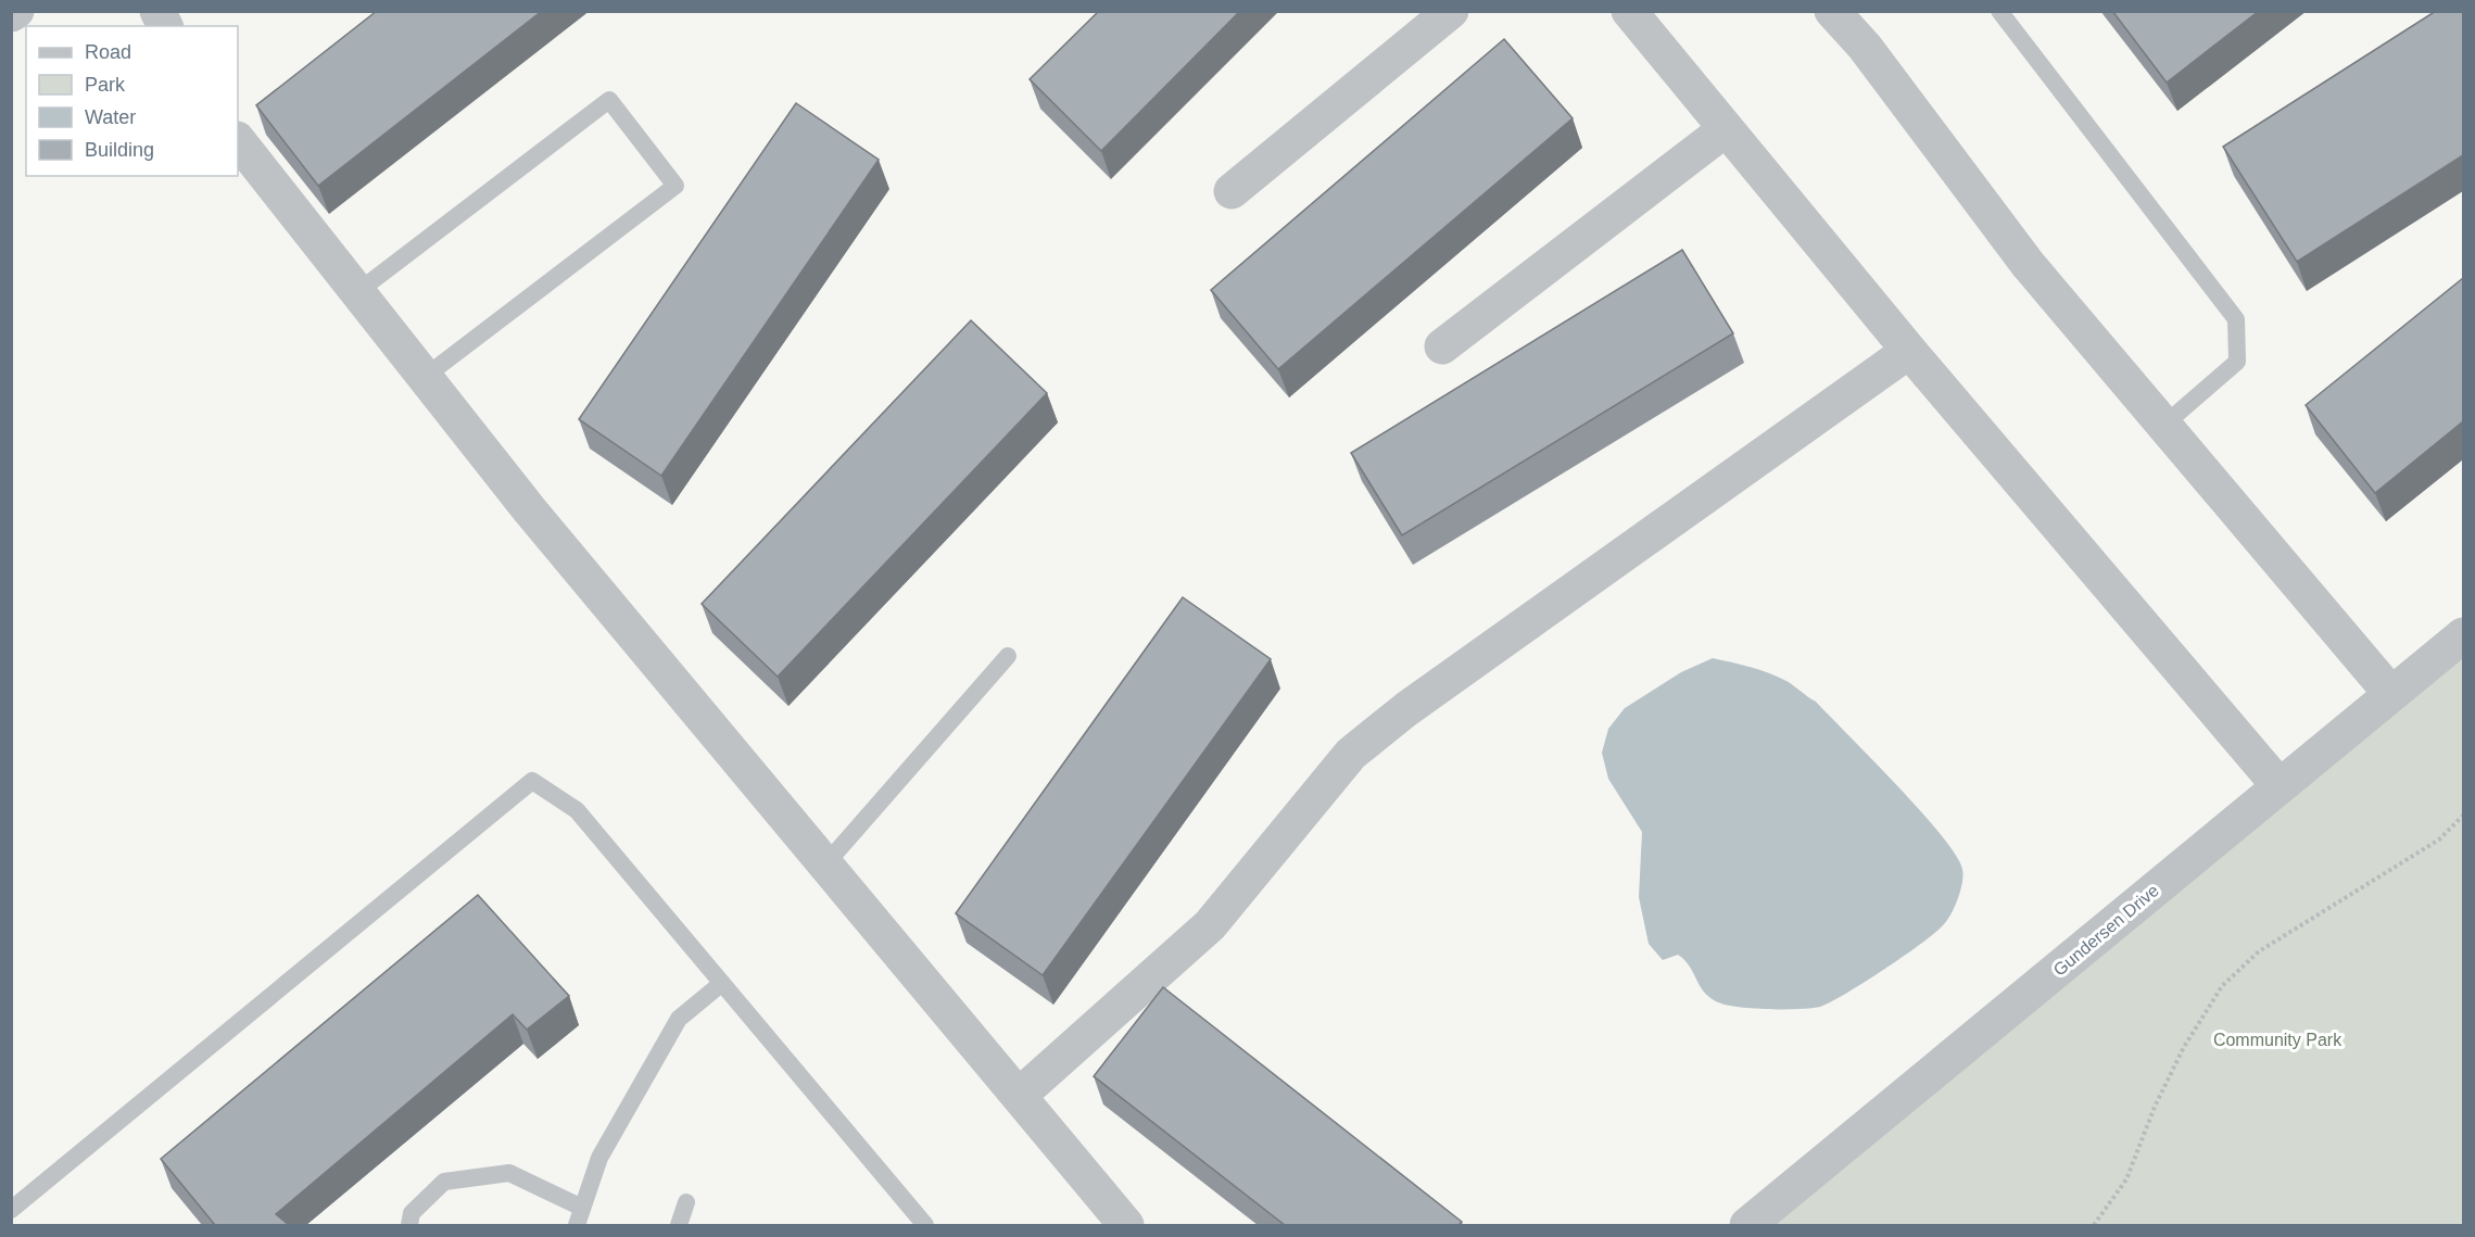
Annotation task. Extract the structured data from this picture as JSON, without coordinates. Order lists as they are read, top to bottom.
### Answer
{
  "streets": {
    "street": ["Gundersen Drive"]
  },
  "parks": ["Community Park"],
  "legend": [
    "Road",
    "Park",
    "Water",
    "Building"
  ]
}
